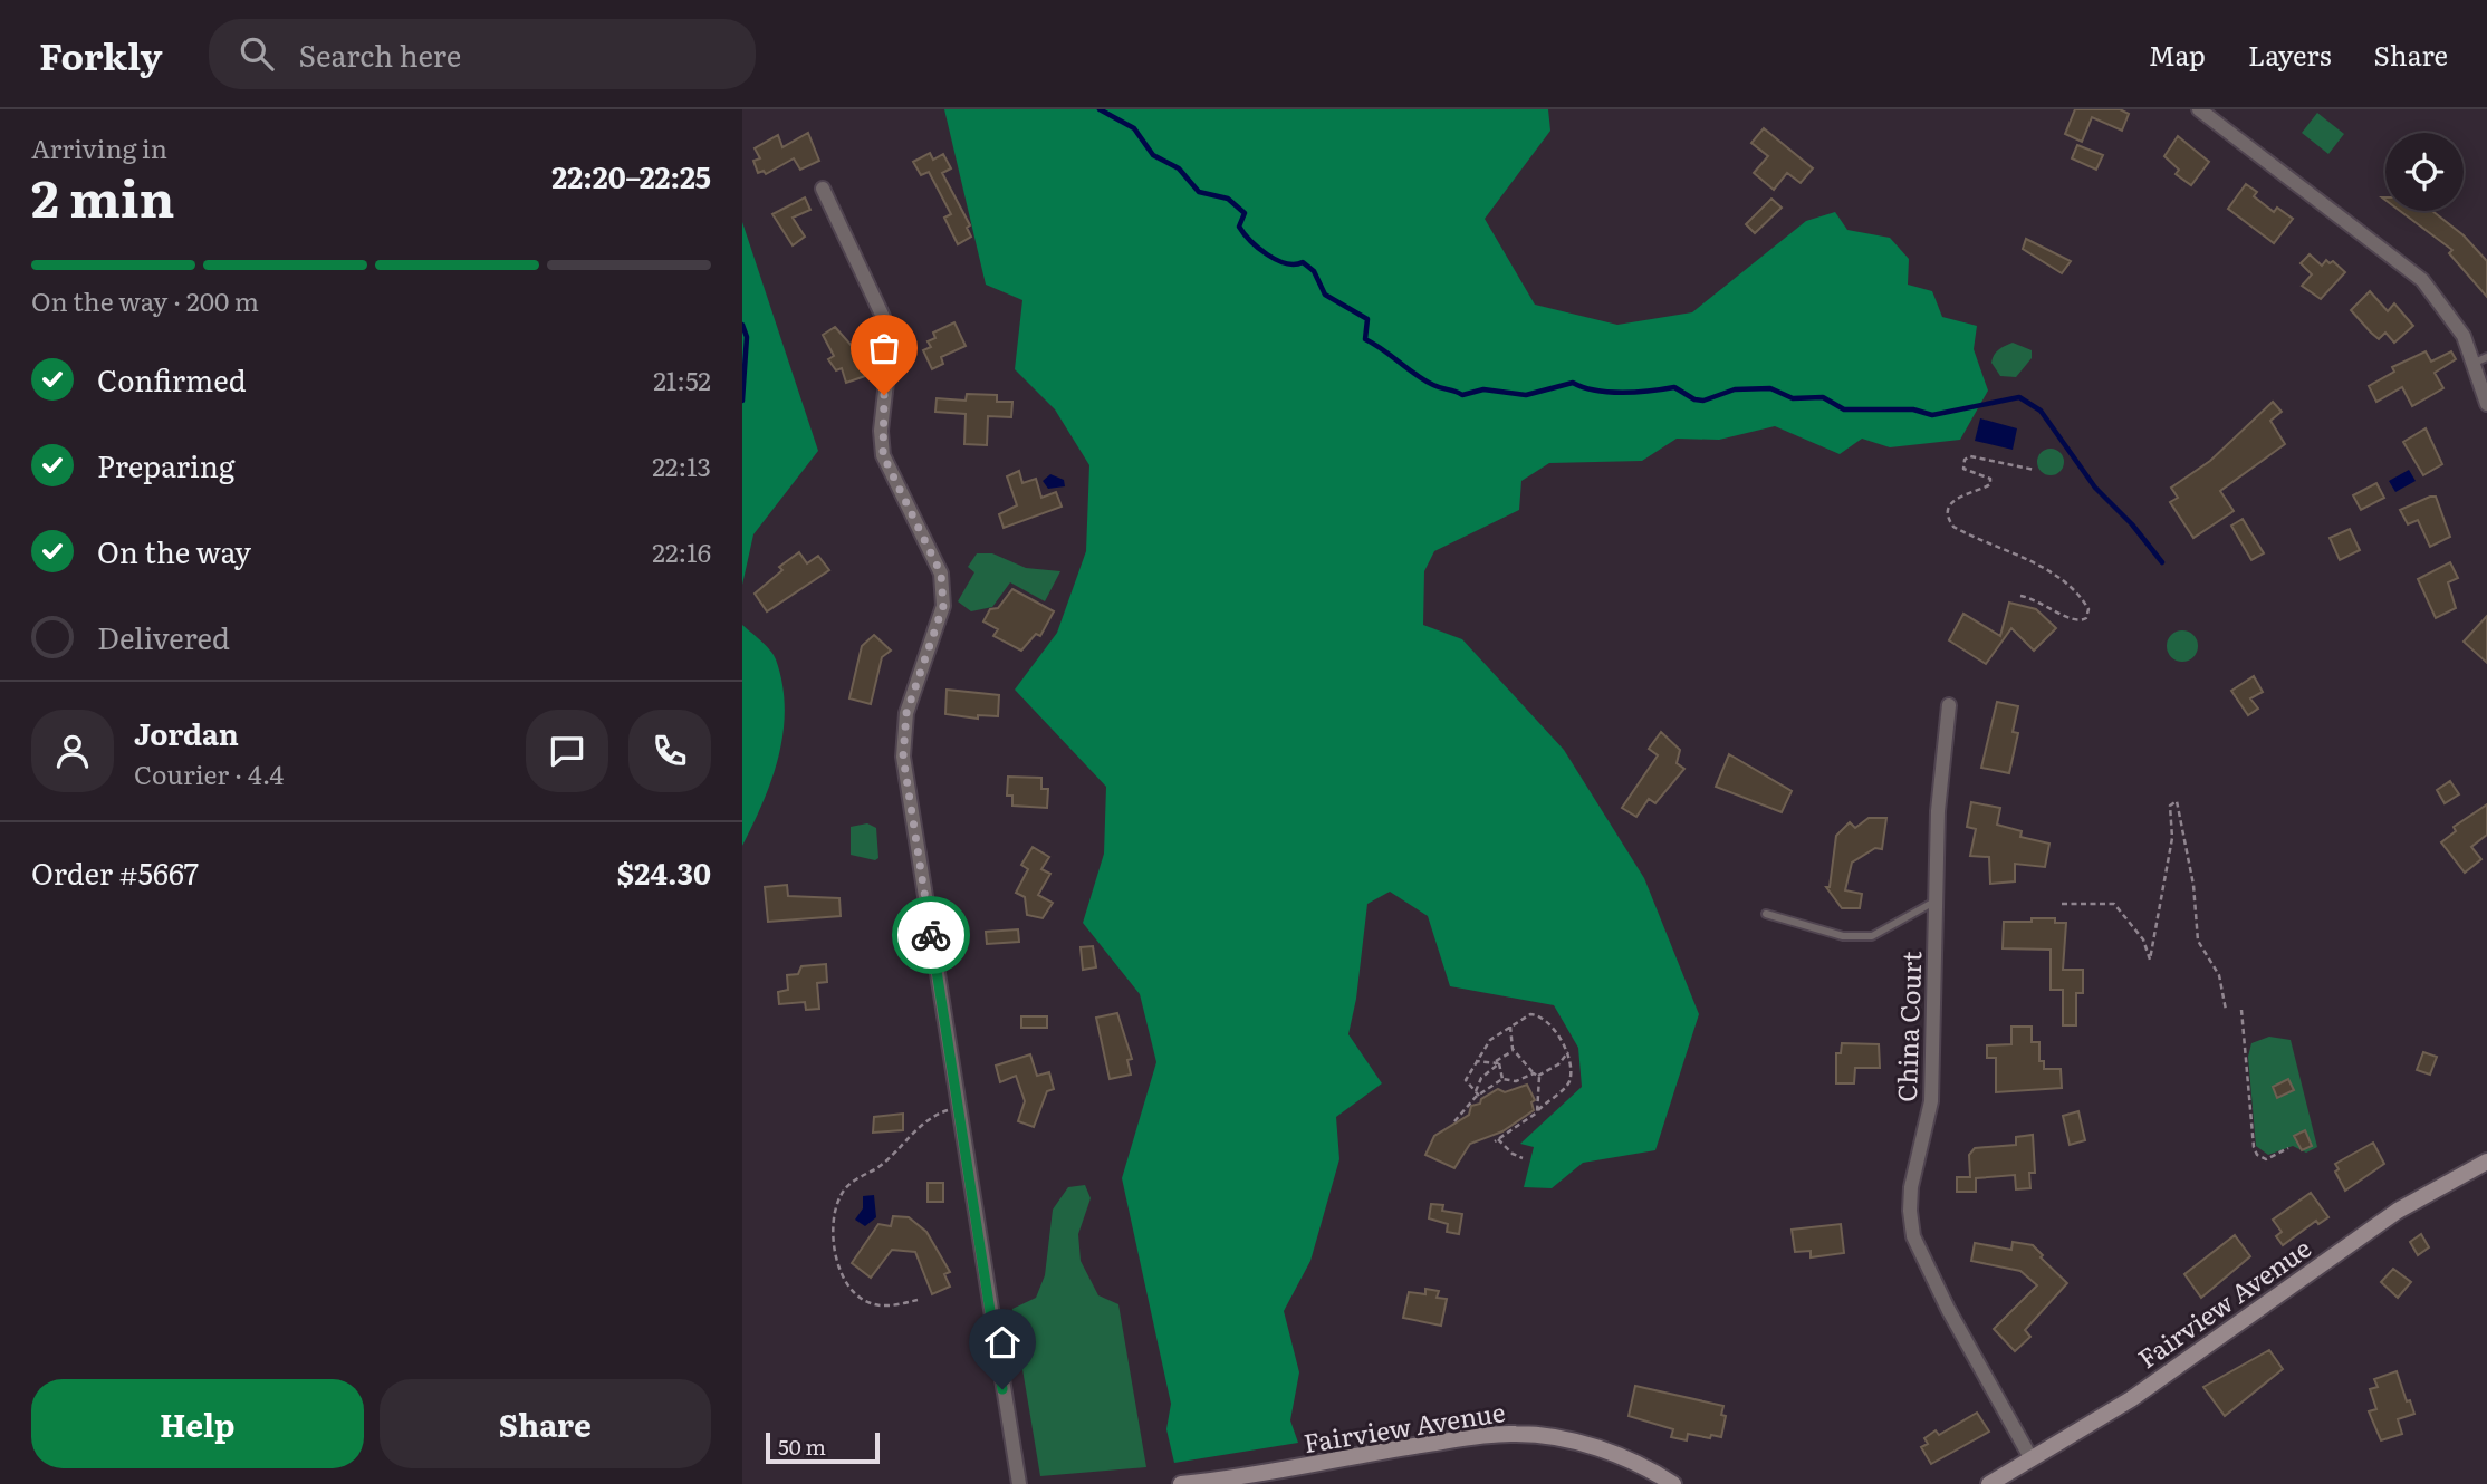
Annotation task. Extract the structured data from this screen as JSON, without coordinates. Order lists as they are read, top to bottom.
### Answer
{
  "streets": {
    "main road": ["Fairview Avenue"],
    "street": ["China Court"]
  },
  "crossings": [
    ["China Court", "Fairview Avenue"]
  ],
  "scale_bar": "50 m",
  "page": {
    "header": "Forkly",
    "search": "Search here",
    "nav": ["Map", "Layers", "Share"],
    "heading": ["2 min", "Arriving in", "22:20–22:25"],
    "panel": [
      "Jordan",
      "Courier · 4.4",
      "Order #5667",
      "$24.30"
    ],
    "bar": "On the way · 200 m",
    "list": [
      ["Confirmed", "21:52"],
      ["Preparing", "22:13"],
      ["On the way", "22:16"],
      "Delivered"
    ],
    "buttons": ["Help", "Share"],
    "scale": "50 m"
  }
}
